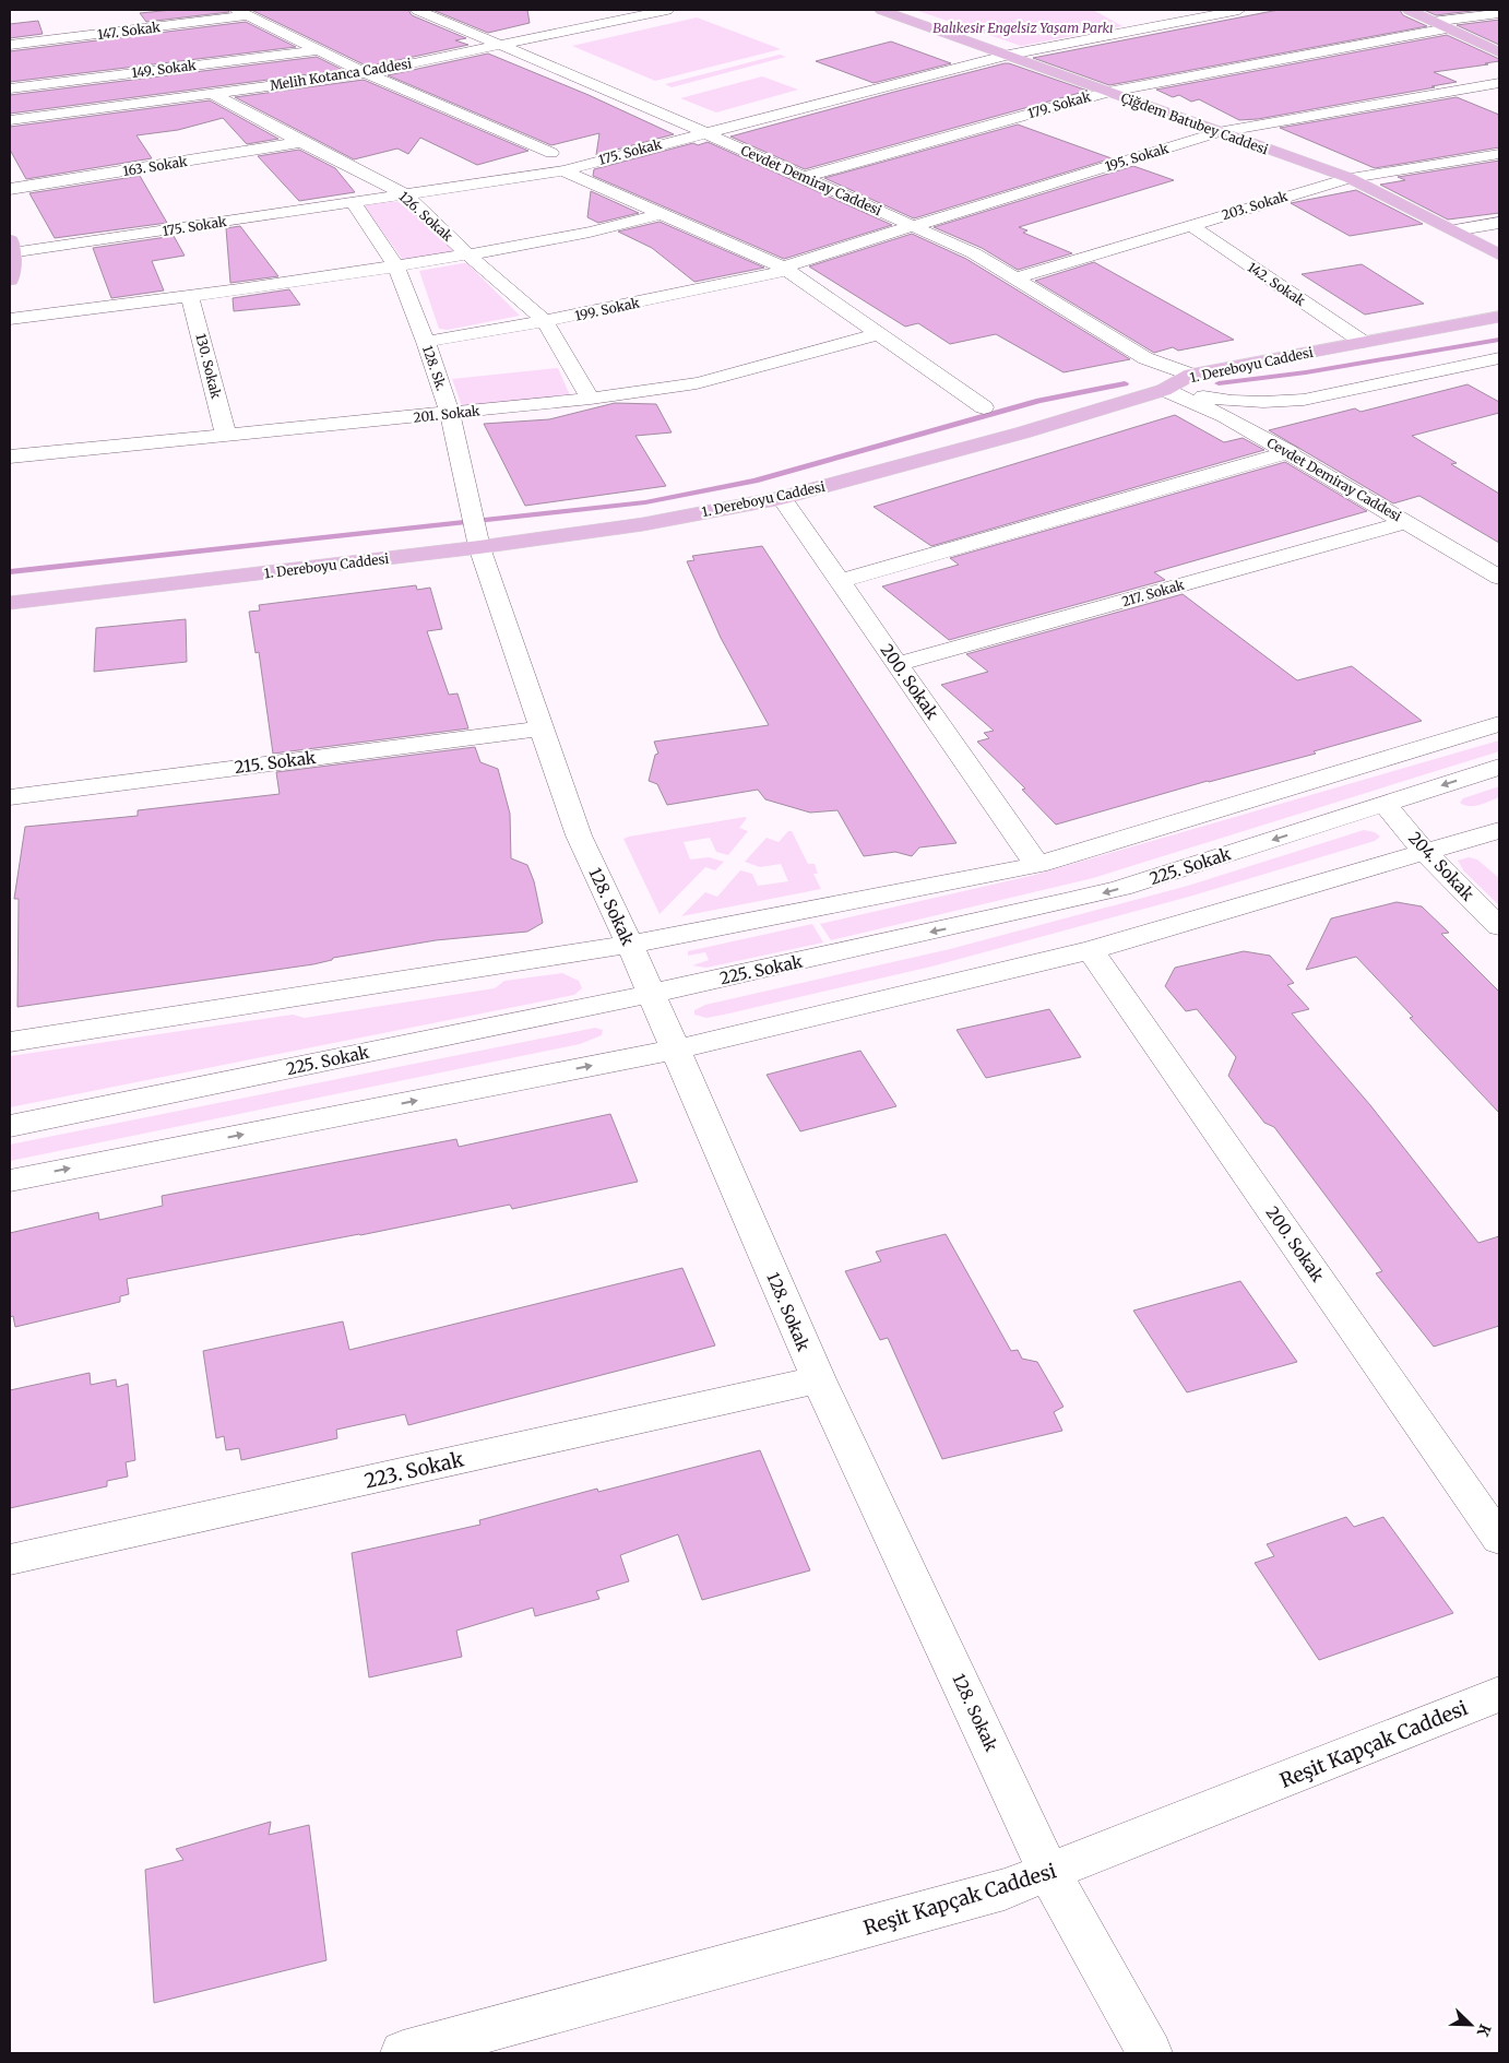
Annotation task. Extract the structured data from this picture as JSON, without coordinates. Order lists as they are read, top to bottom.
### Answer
{
  "streets": {
    "main road": ["Çiğdem Batubey Caddesi", "1. Dereboyu Caddesi"],
    "street": [
      "147. Sokak",
      "149. Sokak",
      "Melih Kotanca Caddesi",
      "179. Sokak",
      "175. Sokak",
      "195. Sokak",
      "163. Sokak",
      "Cevdet Demiray Caddesi",
      "203. Sokak",
      "126. Sokak",
      "142. Sokak",
      "199. Sokak",
      "130. Sokak",
      "128. Sk.",
      "201. Sokak",
      "217. Sokak",
      "200. Sokak",
      "215. Sokak",
      "225. Sokak",
      "204. Sokak",
      "128. Sokak",
      "223. Sokak",
      "Reşit Kapçak Caddesi"
    ]
  },
  "crossings": [
    ["Melih Kotanca Caddesi", "Cevdet Demiray Caddesi"],
    ["Melih Kotanca Caddesi", "126. Sokak"],
    ["179. Sokak", "Çiğdem Batubey Caddesi"],
    ["179. Sokak", "Cevdet Demiray Caddesi"],
    ["Çiğdem Batubey Caddesi", "175. Sokak"],
    ["Çiğdem Batubey Caddesi", "195. Sokak"],
    ["Çiğdem Batubey Caddesi", "203. Sokak"],
    ["175. Sokak", "Cevdet Demiray Caddesi"],
    ["175. Sokak", "126. Sokak"],
    ["175. Sokak", "128. Sk."],
    ["195. Sokak", "Cevdet Demiray Caddesi"],
    ["195. Sokak", "199. Sokak"],
    ["163. Sokak", "126. Sokak"],
    ["Cevdet Demiray Caddesi", "203. Sokak"],
    ["Cevdet Demiray Caddesi", "1. Dereboyu Caddesi"],
    ["Cevdet Demiray Caddesi", "217. Sokak"],
    ["203. Sokak", "142. Sokak"],
    ["126. Sokak", "199. Sokak"],
    ["126. Sokak", "201. Sokak"],
    ["142. Sokak", "1. Dereboyu Caddesi"],
    ["199. Sokak", "128. Sk."],
    ["1. Dereboyu Caddesi", "128. Sk."],
    ["1. Dereboyu Caddesi", "200. Sokak"],
    ["1. Dereboyu Caddesi", "128. Sokak"],
    ["130. Sokak", "201. Sokak"],
    ["128. Sk.", "201. Sokak"],
    ["128. Sk.", "128. Sokak"],
    ["217. Sokak", "200. Sokak"],
    ["215. Sokak", "128. Sokak"],
    ["225. Sokak", "204. Sokak"],
    ["225. Sokak", "128. Sokak"],
    ["128. Sokak", "223. Sokak"],
    ["128. Sokak", "Reşit Kapçak Caddesi"]
  ],
  "parks": ["Balıkesir Engelsiz Yaşam Parkı"],
  "north": "bottom right"
}
